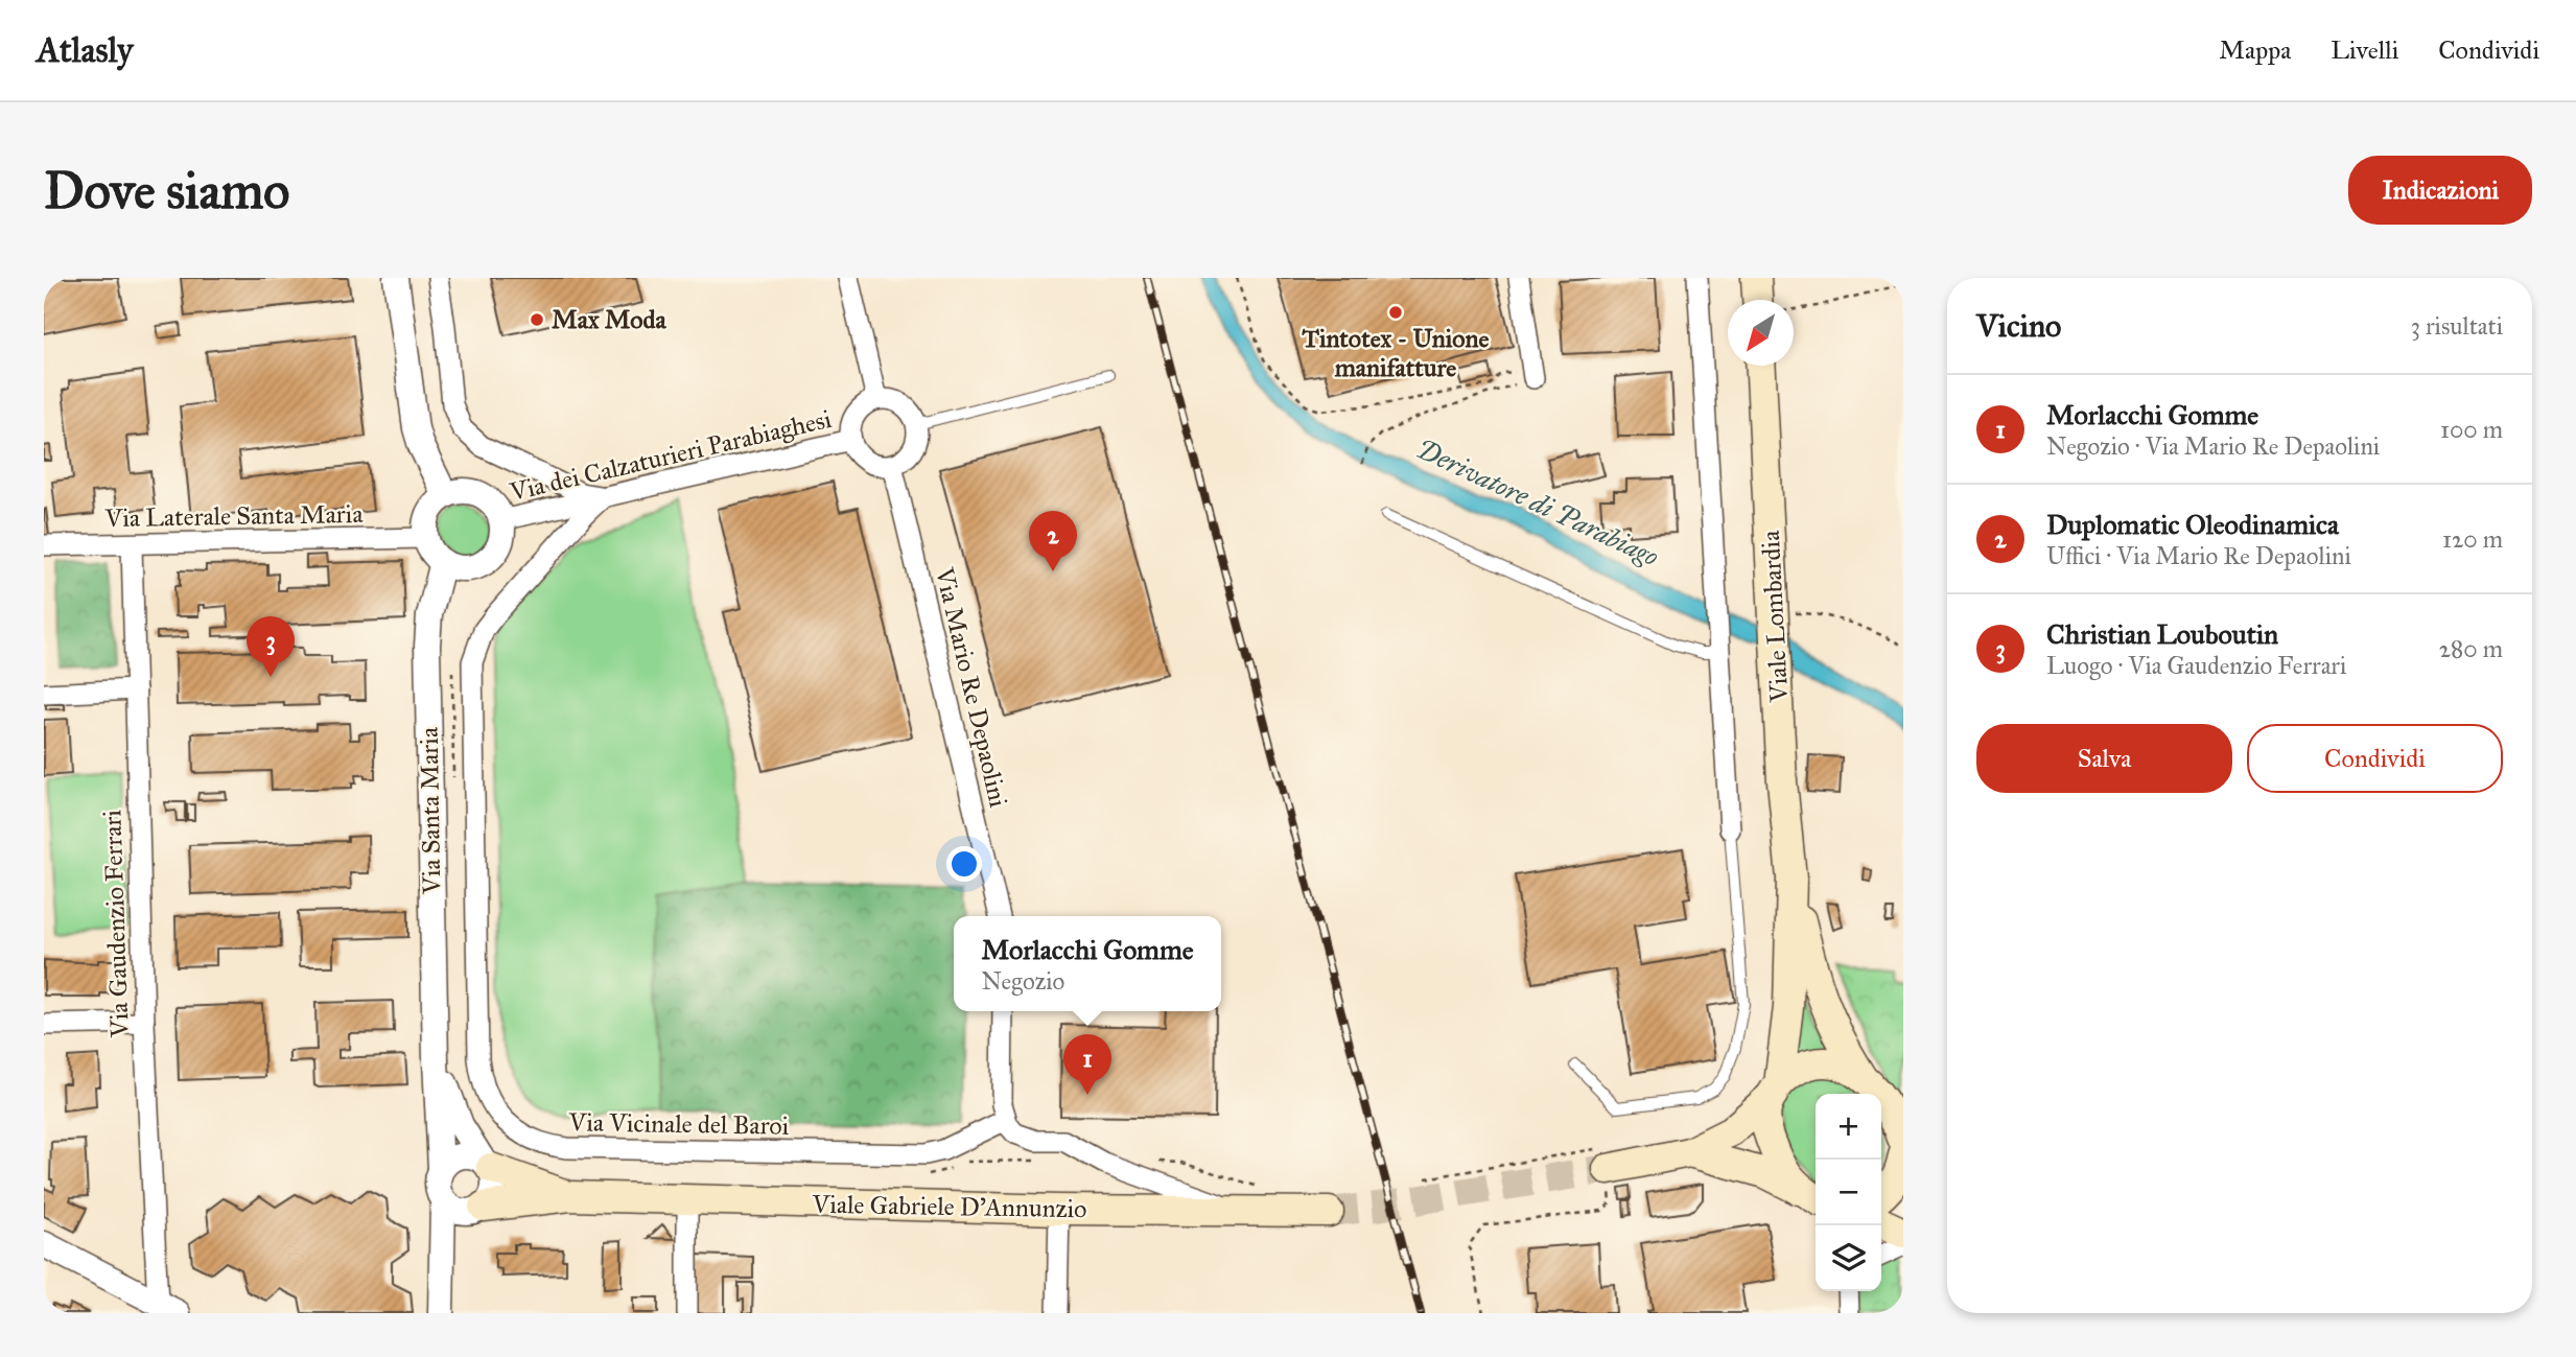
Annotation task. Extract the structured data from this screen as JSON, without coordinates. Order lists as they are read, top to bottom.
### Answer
{
  "streets": {
    "main road": ["Viale Lombardia", "Viale Gabriele D'Annunzio"],
    "street": [
      "Via dei Calzaturieri Parabiaghesi",
      "Via Laterale Santa Maria",
      "Via Mario Re Depaolini",
      "Via Santa Maria",
      "Via Gaudenzio Ferrari",
      "Via Vicinale del Baroi"
    ]
  },
  "crossings": [
    ["Via dei Calzaturieri Parabiaghesi", "Via Laterale Santa Maria"],
    ["Via dei Calzaturieri Parabiaghesi", "Via Mario Re Depaolini"],
    ["Via dei Calzaturieri Parabiaghesi", "Via Santa Maria"],
    ["Via dei Calzaturieri Parabiaghesi", "Via Vicinale del Baroi"],
    ["Via Laterale Santa Maria", "Via Santa Maria"],
    ["Via Laterale Santa Maria", "Via Gaudenzio Ferrari"],
    ["Via Santa Maria", "Viale Gabriele D'Annunzio"]
  ],
  "water": ["Derivatore di Parabiago"],
  "places": ["Tintotex - Unione manifatture", "Max Moda"],
  "north": "bottom left",
  "page": {
    "header": "Atlasly",
    "nav": ["Mappa", "Livelli", "Condividi"],
    "buttons": [
      "Indicazioni",
      ["Salva", "Condividi"]
    ],
    "title": "Dove siamo",
    "heading": ["Vicino", "3 risultati"],
    "list": [
      {
        "mark": "1",
        "name": "Morlacchi Gomme",
        "note": "Negozio · Via Mario Re Depaolini",
        "value": "100 m"
      },
      {
        "mark": "2",
        "name": "Duplomatic Oleodinamica",
        "note": "Uffici · Via Mario Re Depaolini",
        "value": "120 m"
      },
      {
        "mark": "3",
        "name": "Christian Louboutin",
        "note": "Luogo · Via Gaudenzio Ferrari",
        "value": "280 m"
      }
    ],
    "pins": ["2", "3", "1"],
    "popup": ["Morlacchi Gomme", "Negozio"],
    "map_buttons": ["+", "−"]
  }
}
